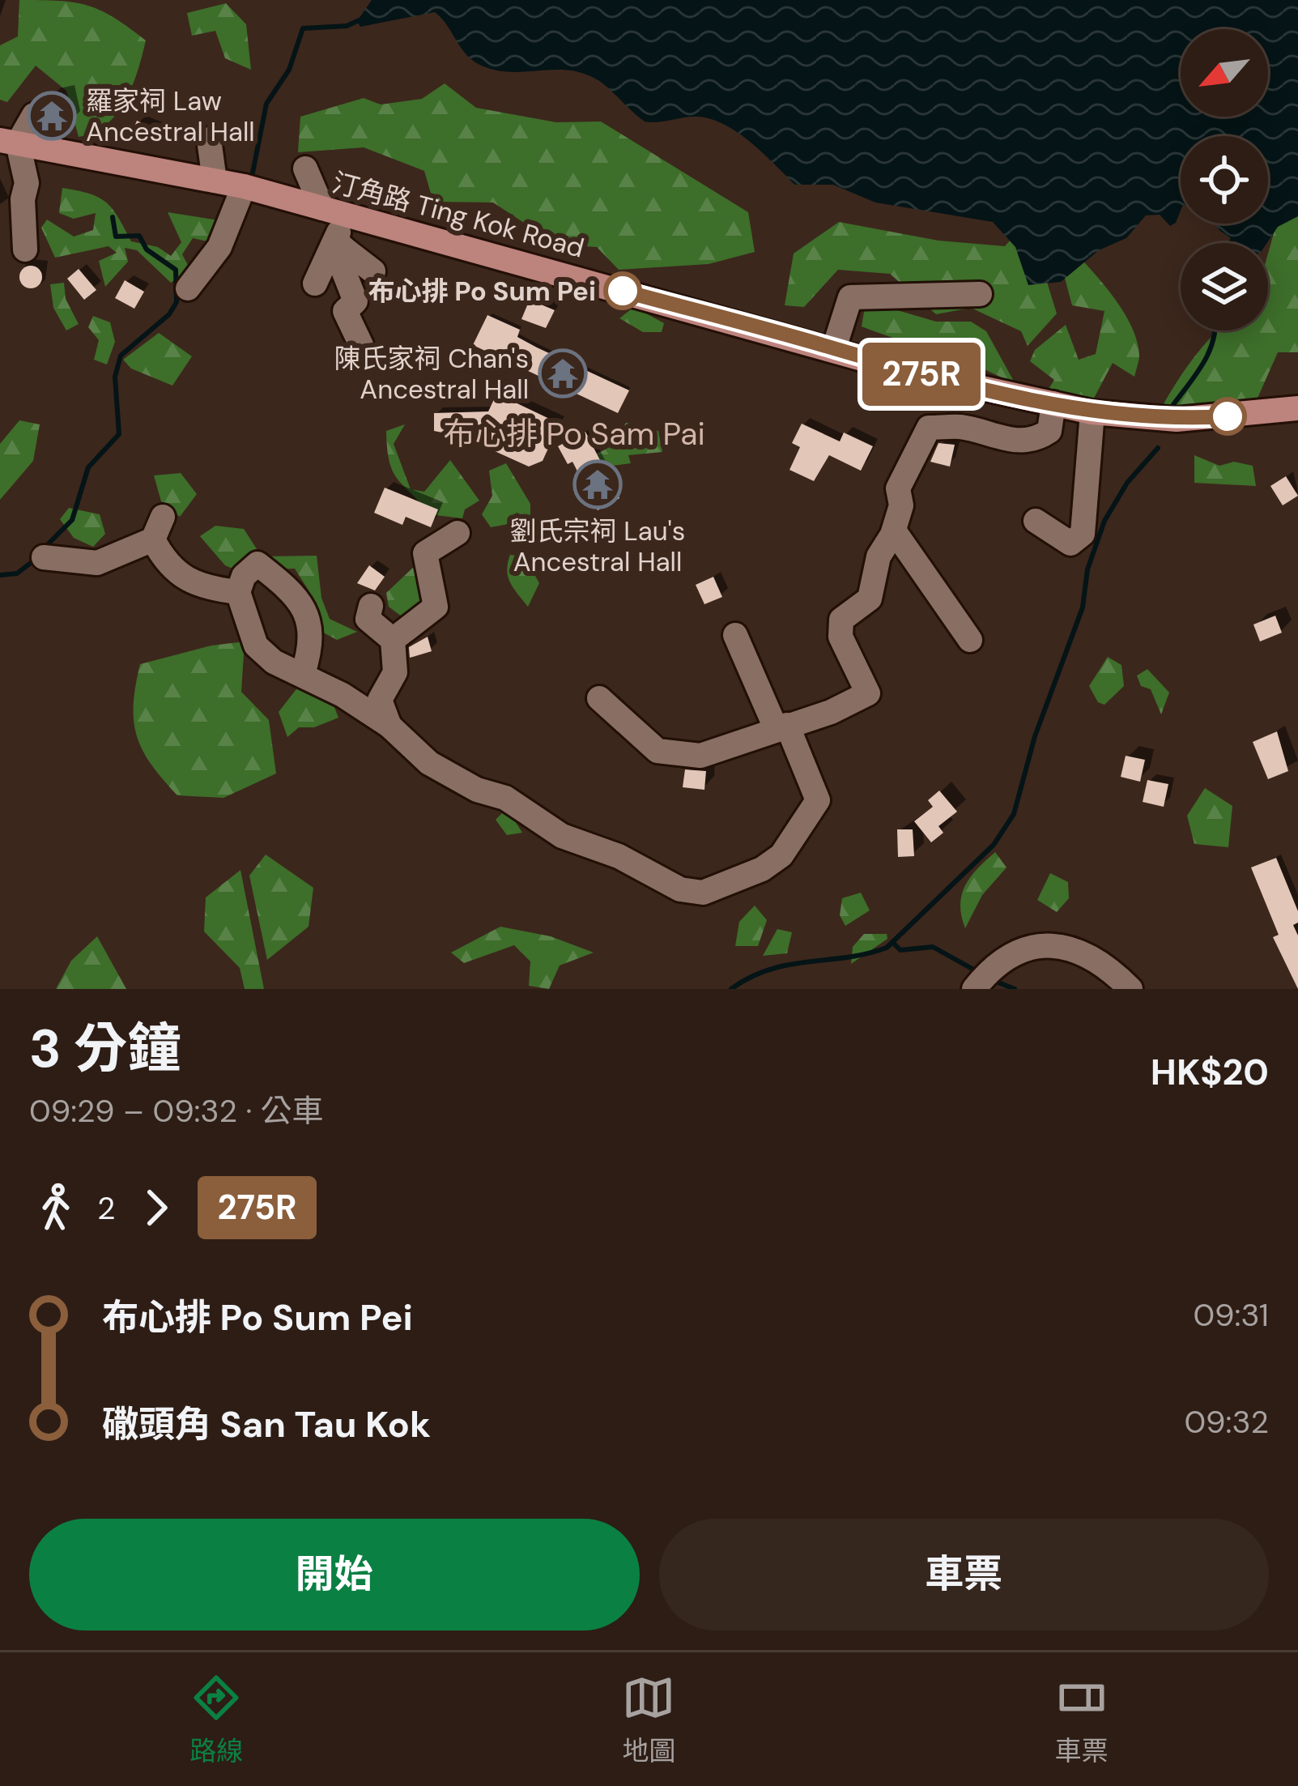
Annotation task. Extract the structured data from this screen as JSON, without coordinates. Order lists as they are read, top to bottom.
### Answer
{
  "streets": {
    "main road": ["汀角路 Ting Kok Road"]
  },
  "districts": ["布心排 Po Sam Pai"],
  "places": {
    "temple": ["羅家祠 Law Ancestral Hall", "陳氏家祠 Chan's Ancestral Hall", "劉氏宗祠 Lau's Ancestral Hall"],
    "other": ["布心排 Po Sum Pei"]
  },
  "lines": ["bus line 275R"],
  "north": "bottom left",
  "page": {
    "on_map": "275R",
    "heading": ["3 分鐘", "09:29 – 09:32 · 公車", "HK$20"],
    "legs": ["2", "275R"],
    "list": [
      {
        "name": "布心排 Po Sum Pei",
        "value": "09:31"
      },
      {
        "name": "䃟頭角 San Tau Kok",
        "value": "09:32"
      }
    ],
    "buttons": ["開始", "車票"],
    "tabs": ["路線", "地圖", "車票"]
  }
}
